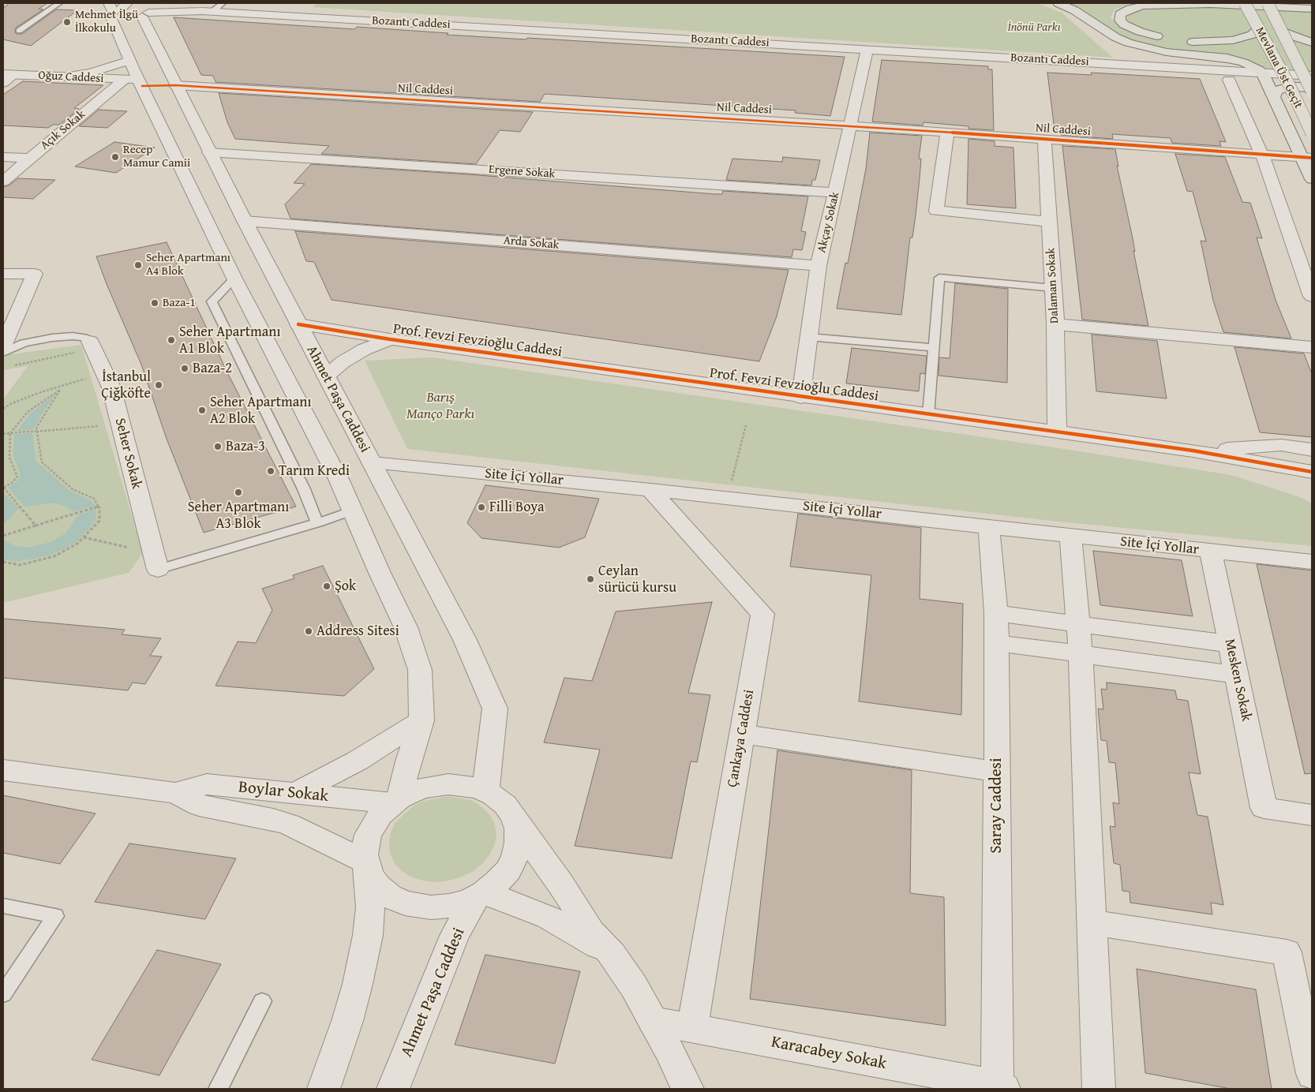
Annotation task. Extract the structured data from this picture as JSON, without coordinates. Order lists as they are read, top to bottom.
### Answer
{
  "streets": {
    "highway": ["Mevlana Üst Geçit"],
    "street": [
      "Bozantı Caddesi",
      "Oğuz Caddesi",
      "Nil Caddesi",
      "Açık Sokak",
      "Ergene Sokak",
      "Akçay Sokak",
      "Arda Sokak",
      "Dalaman Sokak",
      "Prof. Fevzi Fevzioğlu Caddesi",
      "Ahmet Paşa Caddesi",
      "Seher Sokak",
      "Site İçi Yollar",
      "Mesken Sokak",
      "Çankaya Caddesi",
      "Boylar Sokak",
      "Saray Caddesi",
      "Karacabey Sokak"
    ]
  },
  "crossings": [
    ["Bozantı Caddesi", "Akçay Sokak"],
    ["Bozantı Caddesi", "Ahmet Paşa Caddesi"],
    ["Oğuz Caddesi", "Nil Caddesi"],
    ["Oğuz Caddesi", "Açık Sokak"],
    ["Oğuz Caddesi", "Ahmet Paşa Caddesi"],
    ["Nil Caddesi", "Akçay Sokak"],
    ["Nil Caddesi", "Dalaman Sokak"],
    ["Nil Caddesi", "Ahmet Paşa Caddesi"],
    ["Ergene Sokak", "Akçay Sokak"],
    ["Ergene Sokak", "Ahmet Paşa Caddesi"],
    ["Akçay Sokak", "Arda Sokak"],
    ["Akçay Sokak", "Prof. Fevzi Fevzioğlu Caddesi"],
    ["Arda Sokak", "Ahmet Paşa Caddesi"],
    ["Dalaman Sokak", "Prof. Fevzi Fevzioğlu Caddesi"],
    ["Prof. Fevzi Fevzioğlu Caddesi", "Ahmet Paşa Caddesi"],
    ["Ahmet Paşa Caddesi", "Site İçi Yollar"],
    ["Ahmet Paşa Caddesi", "Boylar Sokak"],
    ["Site İçi Yollar", "Mesken Sokak"],
    ["Site İçi Yollar", "Çankaya Caddesi"],
    ["Site İçi Yollar", "Saray Caddesi"],
    ["Çankaya Caddesi", "Karacabey Sokak"],
    ["Saray Caddesi", "Karacabey Sokak"]
  ],
  "parks": ["İnönü Parkı", "Barış Manço Parkı"],
  "places": [
    "Mehmet İlgü İlkokulu",
    "Recep Mamur Camii",
    "Seher Apartmanı A4 Blok",
    "Baza-1",
    "Seher Apartmanı A1 Blok",
    "Baza-2",
    "İstanbul Çiğköfte",
    "Seher Apartmanı A2 Blok",
    "Baza-3",
    "Tarım Kredi",
    "Seher Apartmanı A3 Blok",
    "Filli Boya",
    "Ceylan sürücü kursu",
    "Şok",
    "Address Sitesi"
  ]
}
